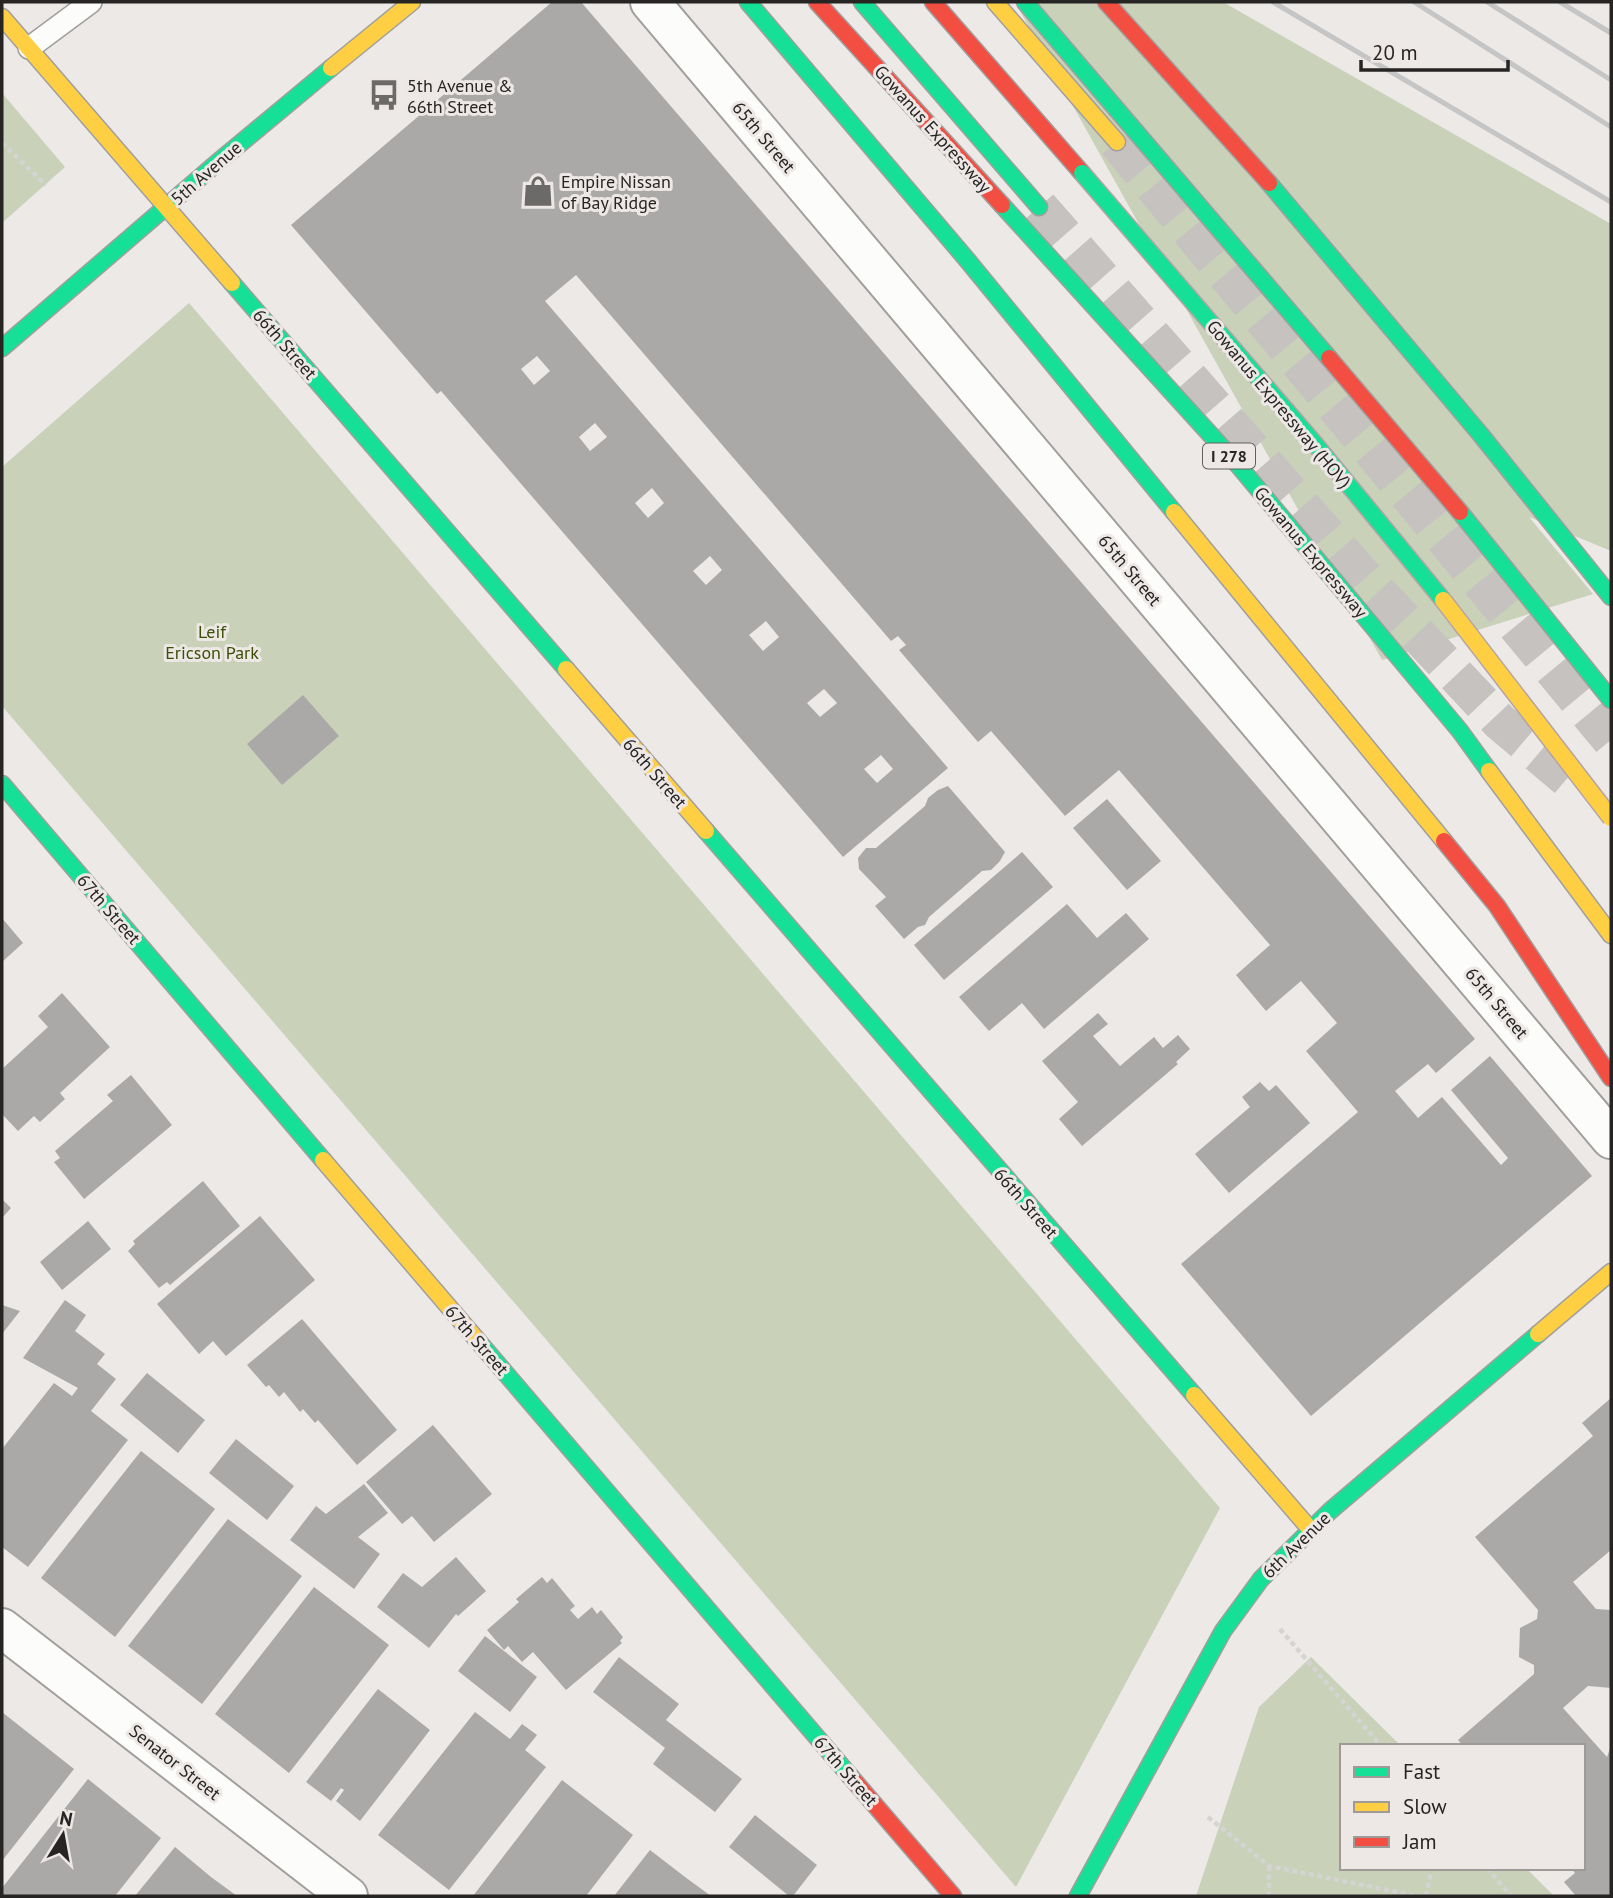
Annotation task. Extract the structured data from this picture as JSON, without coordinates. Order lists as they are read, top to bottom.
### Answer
{
  "streets": {
    "main road": [
      "Gowanus Expressway",
      "5th Avenue",
      "66th Street",
      "Gowanus Expressway (HOV)",
      "I 278",
      "67th Street",
      "6th Avenue"
    ],
    "street": ["65th Street", "Senator Street"]
  },
  "crossings": [
    ["5th Avenue", "66th Street"],
    ["66th Street", "6th Avenue"]
  ],
  "parks": ["Leif Ericson Park"],
  "places": {
    "bus stop": ["5th Avenue & 66th Street"],
    "shop": ["Empire Nissan of Bay Ridge"]
  },
  "legend": ["Fast", "Slow", "Jam"],
  "scale_bar": "20 m",
  "north": "top"
}
